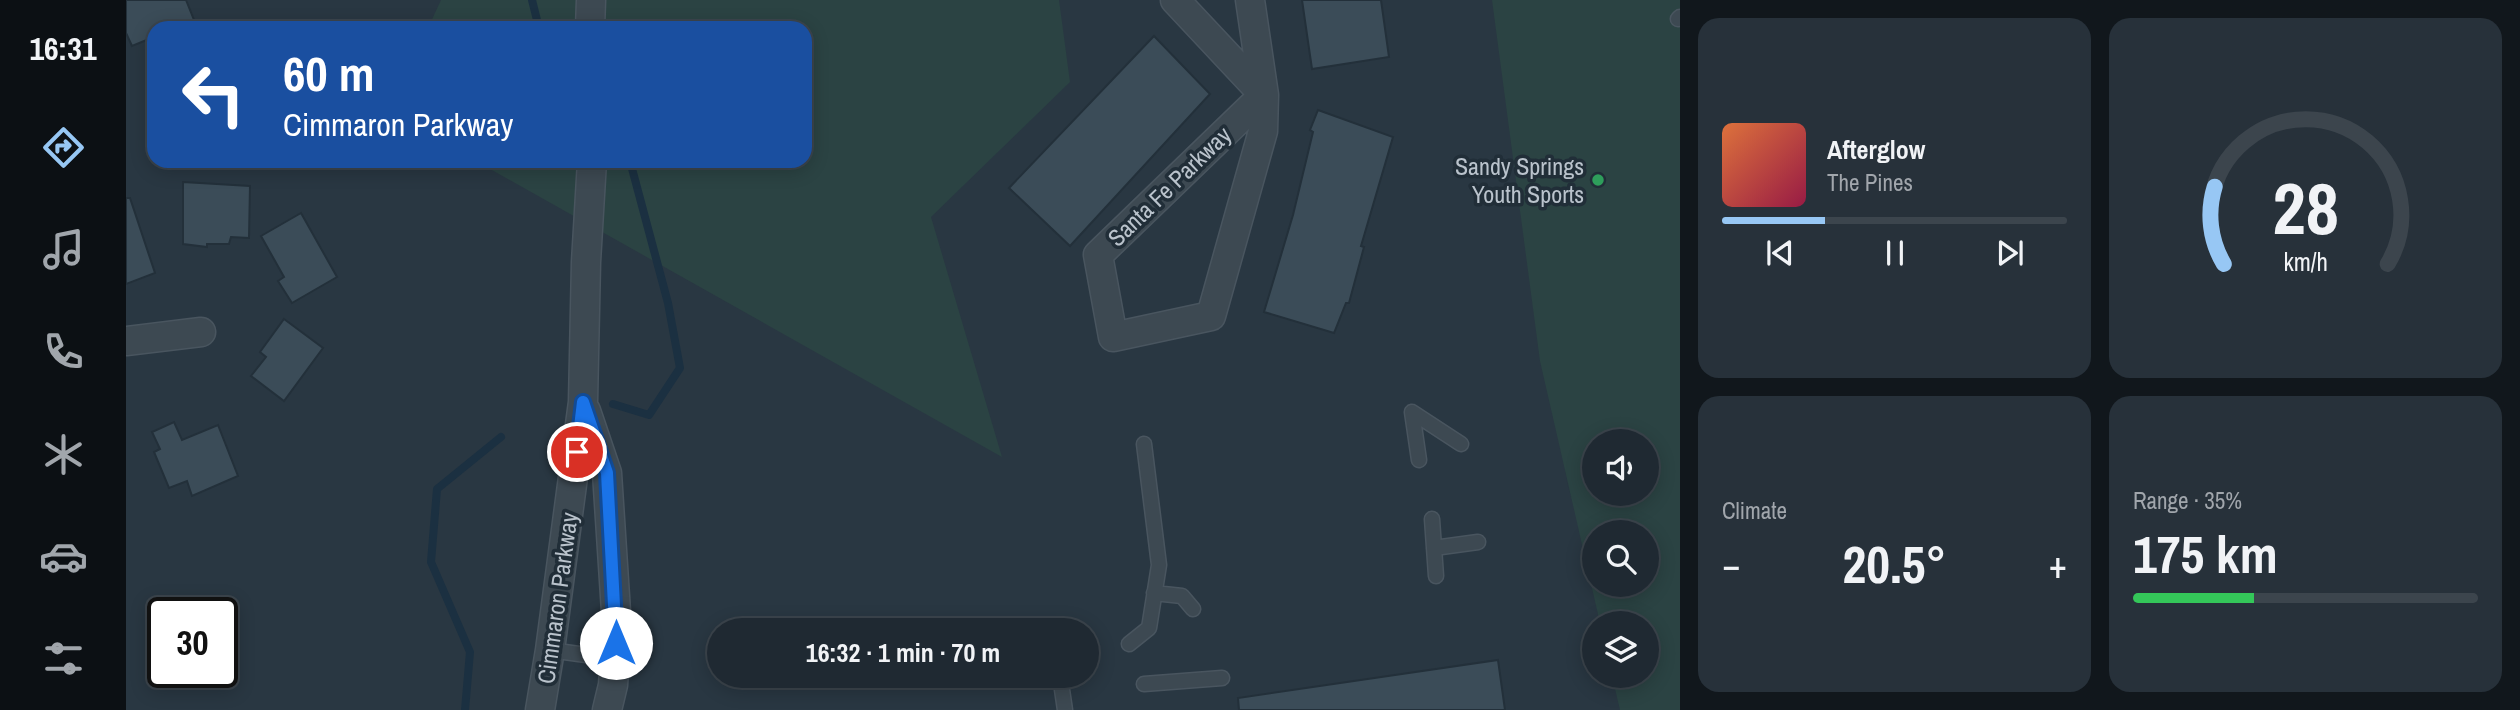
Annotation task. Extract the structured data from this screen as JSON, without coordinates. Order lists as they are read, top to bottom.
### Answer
{
  "streets": {
    "street": ["Santa Fe Parkway", "Cimmaron Parkway"]
  },
  "places": ["Sandy Springs Youth Sports"],
  "page": {
    "tabs": "16:31",
    "turn": ["60 m", "Cimmaron Parkway"],
    "song": ["Afterglow", "The Pines"],
    "tile": [
      "Climate",
      ["Range · 35%", "175 km"]
    ],
    "heat": ["−", "20.5°", "+"],
    "limit": "30",
    "trip": "16:32 · 1 min · 70 m",
    "gauge": ["28", "km/h"]
  }
}
